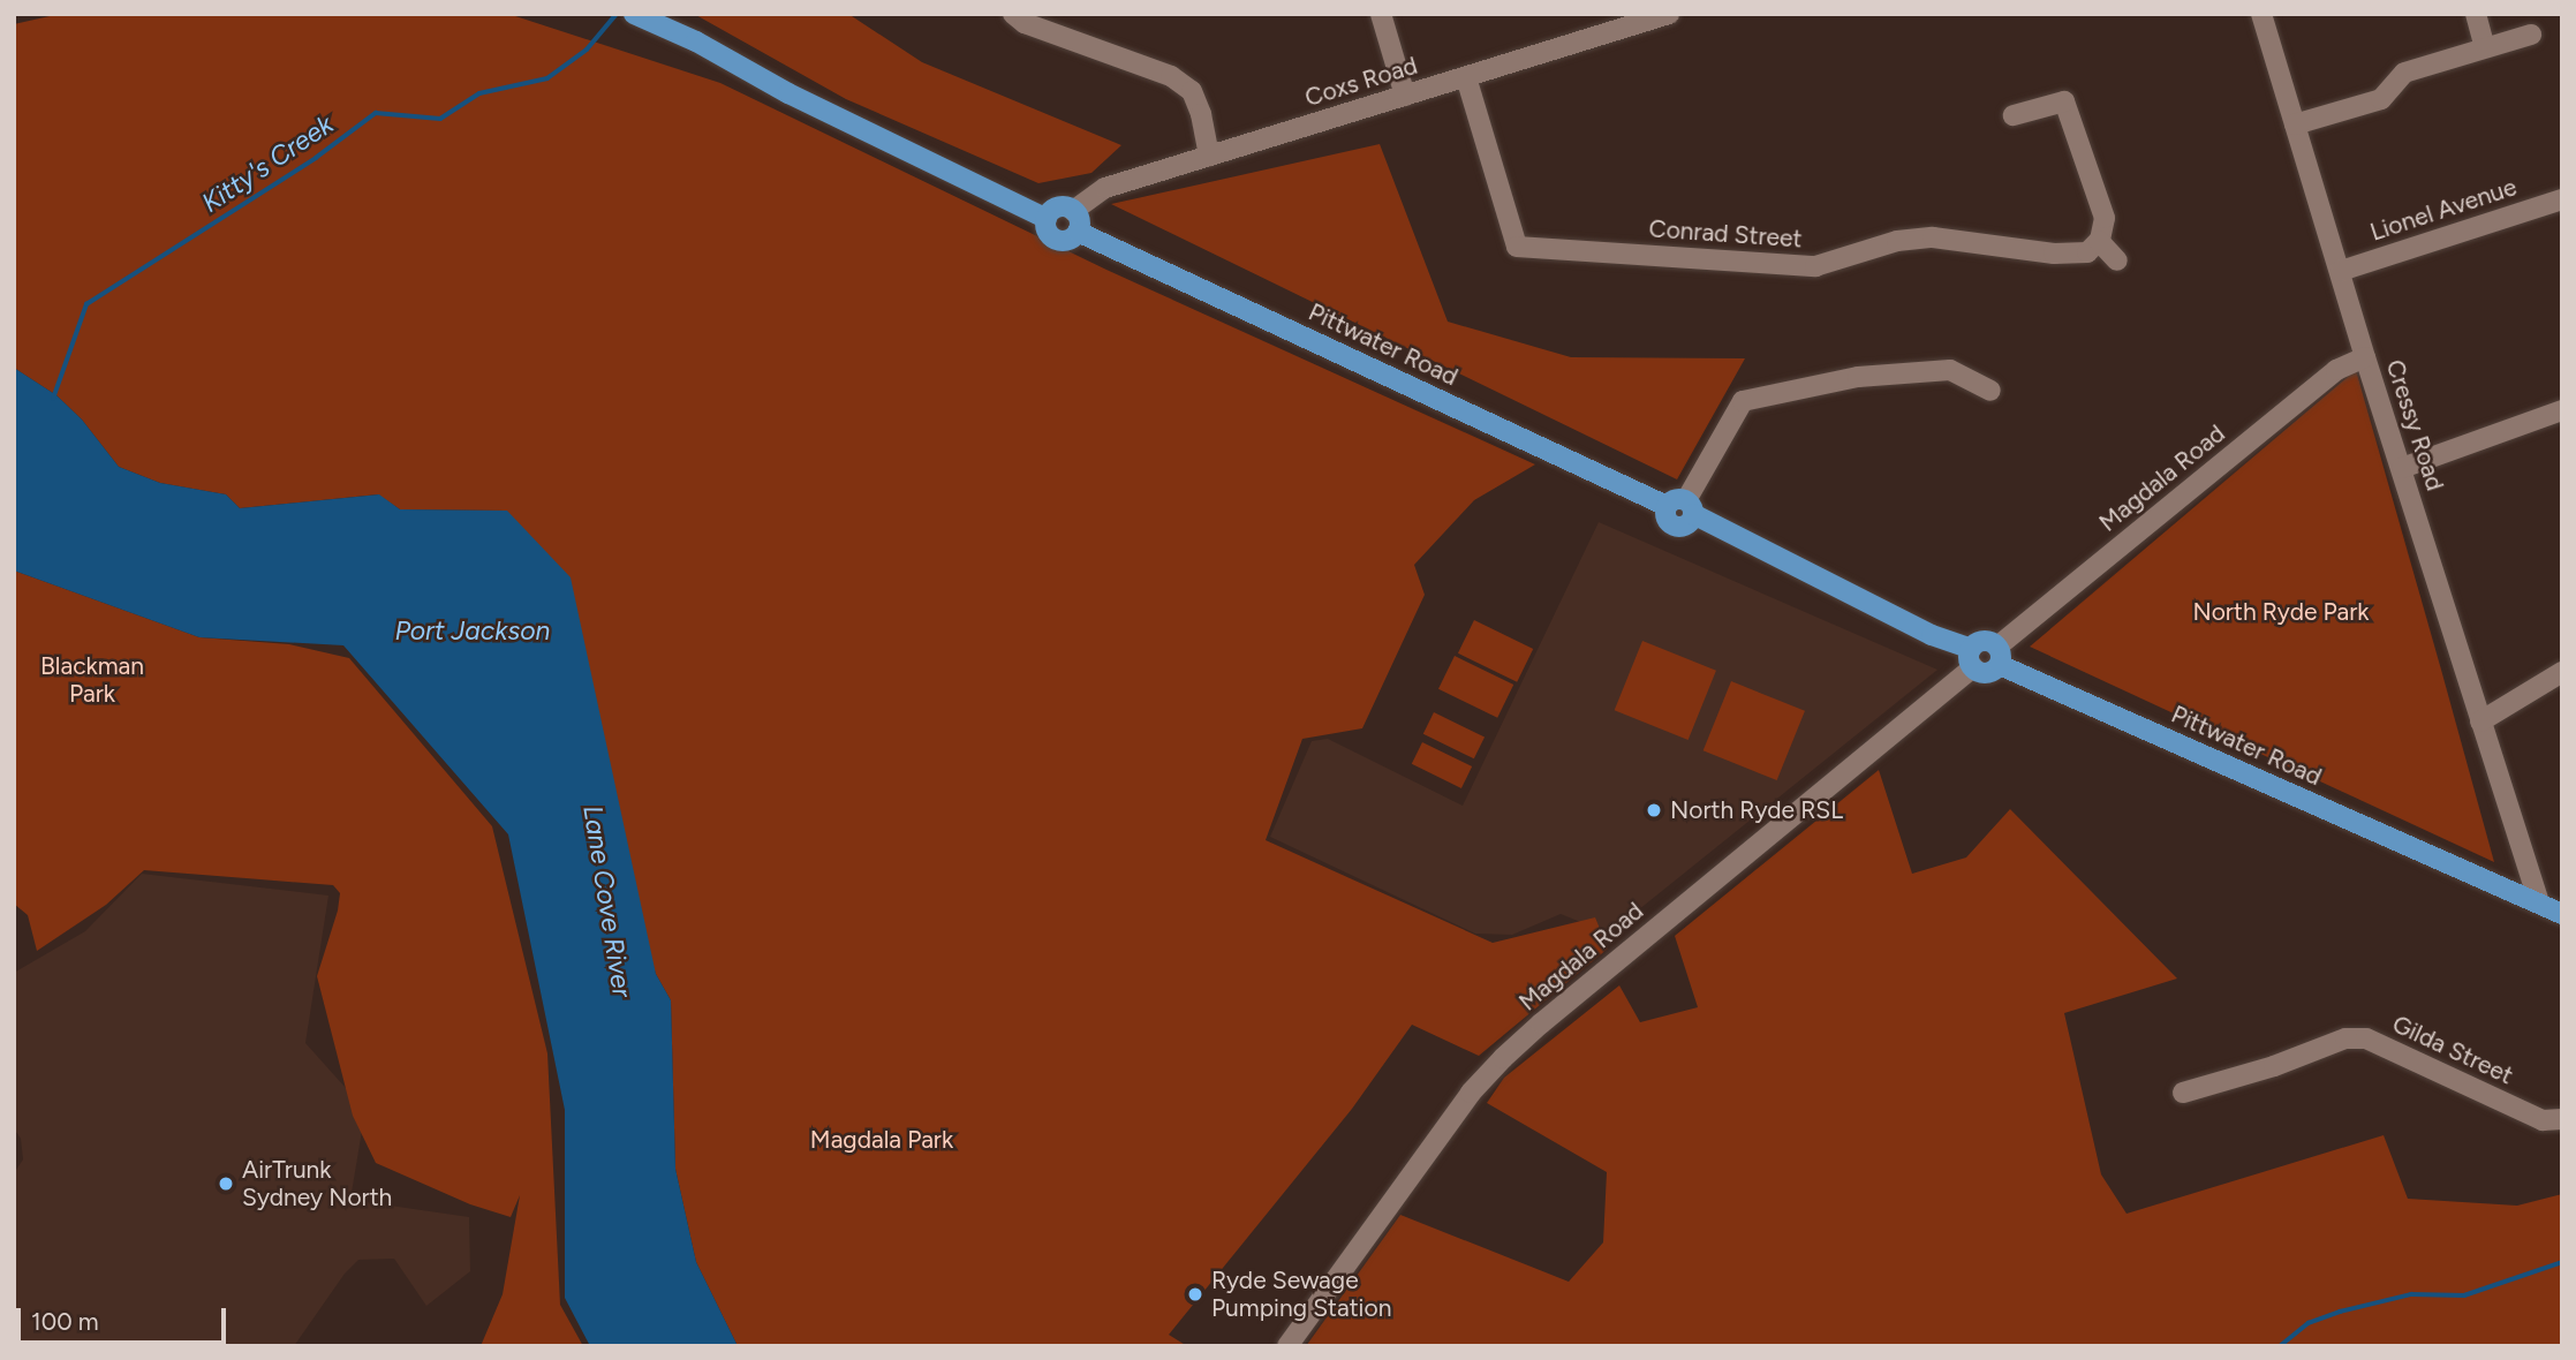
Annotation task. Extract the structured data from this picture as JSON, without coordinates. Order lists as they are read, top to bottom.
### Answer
{
  "streets": {
    "main road": ["Pittwater Road"],
    "street": [
      "Coxs Road",
      "Lionel Avenue",
      "Conrad Street",
      "Cressy Road",
      "Magdala Road",
      "Gilda Street"
    ]
  },
  "crossings": [
    ["Coxs Road", "Conrad Street"],
    ["Coxs Road", "Pittwater Road"],
    ["Lionel Avenue", "Cressy Road"],
    ["Pittwater Road", "Cressy Road"],
    ["Pittwater Road", "Magdala Road"],
    ["Cressy Road", "Magdala Road"]
  ],
  "water": ["Kitty's Creek", "Port Jackson", "Lane Cove River"],
  "parks": ["North Ryde Park", "Blackman Park", "Magdala Park"],
  "places": ["North Ryde RSL", "AirTrunk Sydney North", "Ryde Sewage Pumping Station"],
  "scale_bar": "100 m"
}
